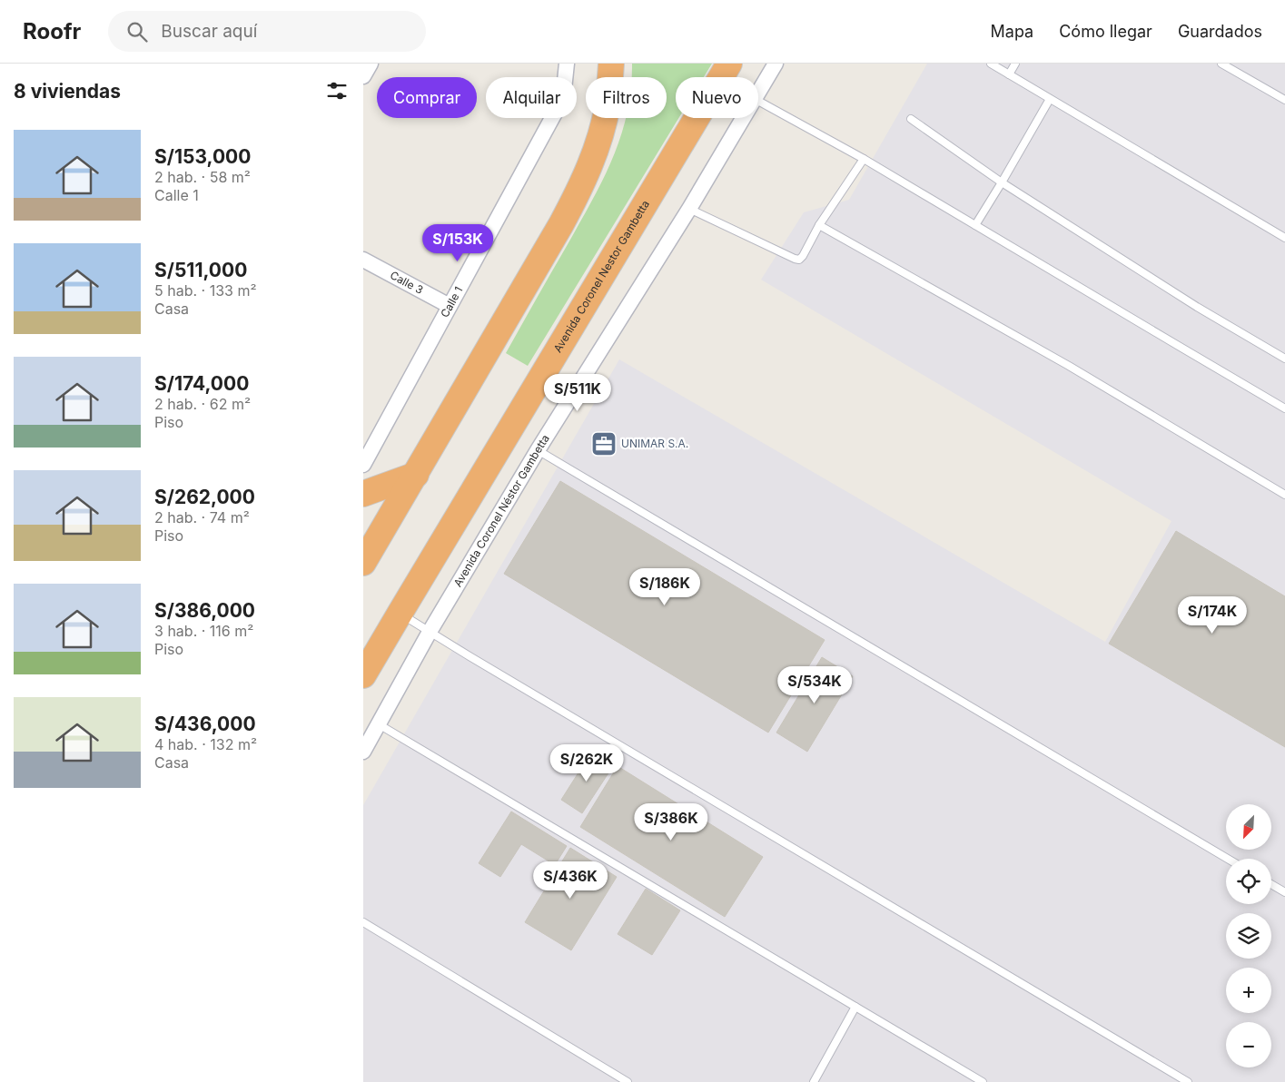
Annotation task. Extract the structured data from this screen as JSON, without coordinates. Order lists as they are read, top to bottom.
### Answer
{
  "streets": {
    "highway": ["Avenida Coronel Nestor Gambetta"],
    "street": ["Calle 3", "Calle 1", "Avenida Coronel Néstor Gambetta"]
  },
  "crossings": [
    ["Calle 3", "Calle 1"]
  ],
  "places": {
    "office": ["UNIMAR S.A."]
  },
  "north": "bottom left",
  "page": {
    "header": "Roofr",
    "search": "Buscar aquí",
    "nav": ["Mapa", "Cómo llegar", "Guardados"],
    "heading": "8 viviendas",
    "chip": [
      "Comprar",
      "Alquilar",
      "Filtros",
      "Nuevo"
    ],
    "list": [
      {
        "name": "S/153,000",
        "note": "2 hab. · 58 m² · Calle 1"
      },
      {
        "name": "S/511,000",
        "note": "5 hab. · 133 m² · Casa"
      },
      {
        "name": "S/174,000",
        "note": "2 hab. · 62 m² · Piso"
      },
      {
        "name": "S/262,000",
        "note": "2 hab. · 74 m² · Piso"
      },
      {
        "name": "S/386,000",
        "note": "3 hab. · 116 m² · Piso"
      },
      {
        "name": "S/436,000",
        "note": "4 hab. · 132 m² · Casa"
      }
    ],
    "price": [
      "S/153K",
      "S/511K",
      "S/186K",
      "S/174K",
      "S/534K",
      "S/262K",
      "S/386K",
      "S/436K"
    ],
    "map_buttons": ["+", "−"]
  }
}
